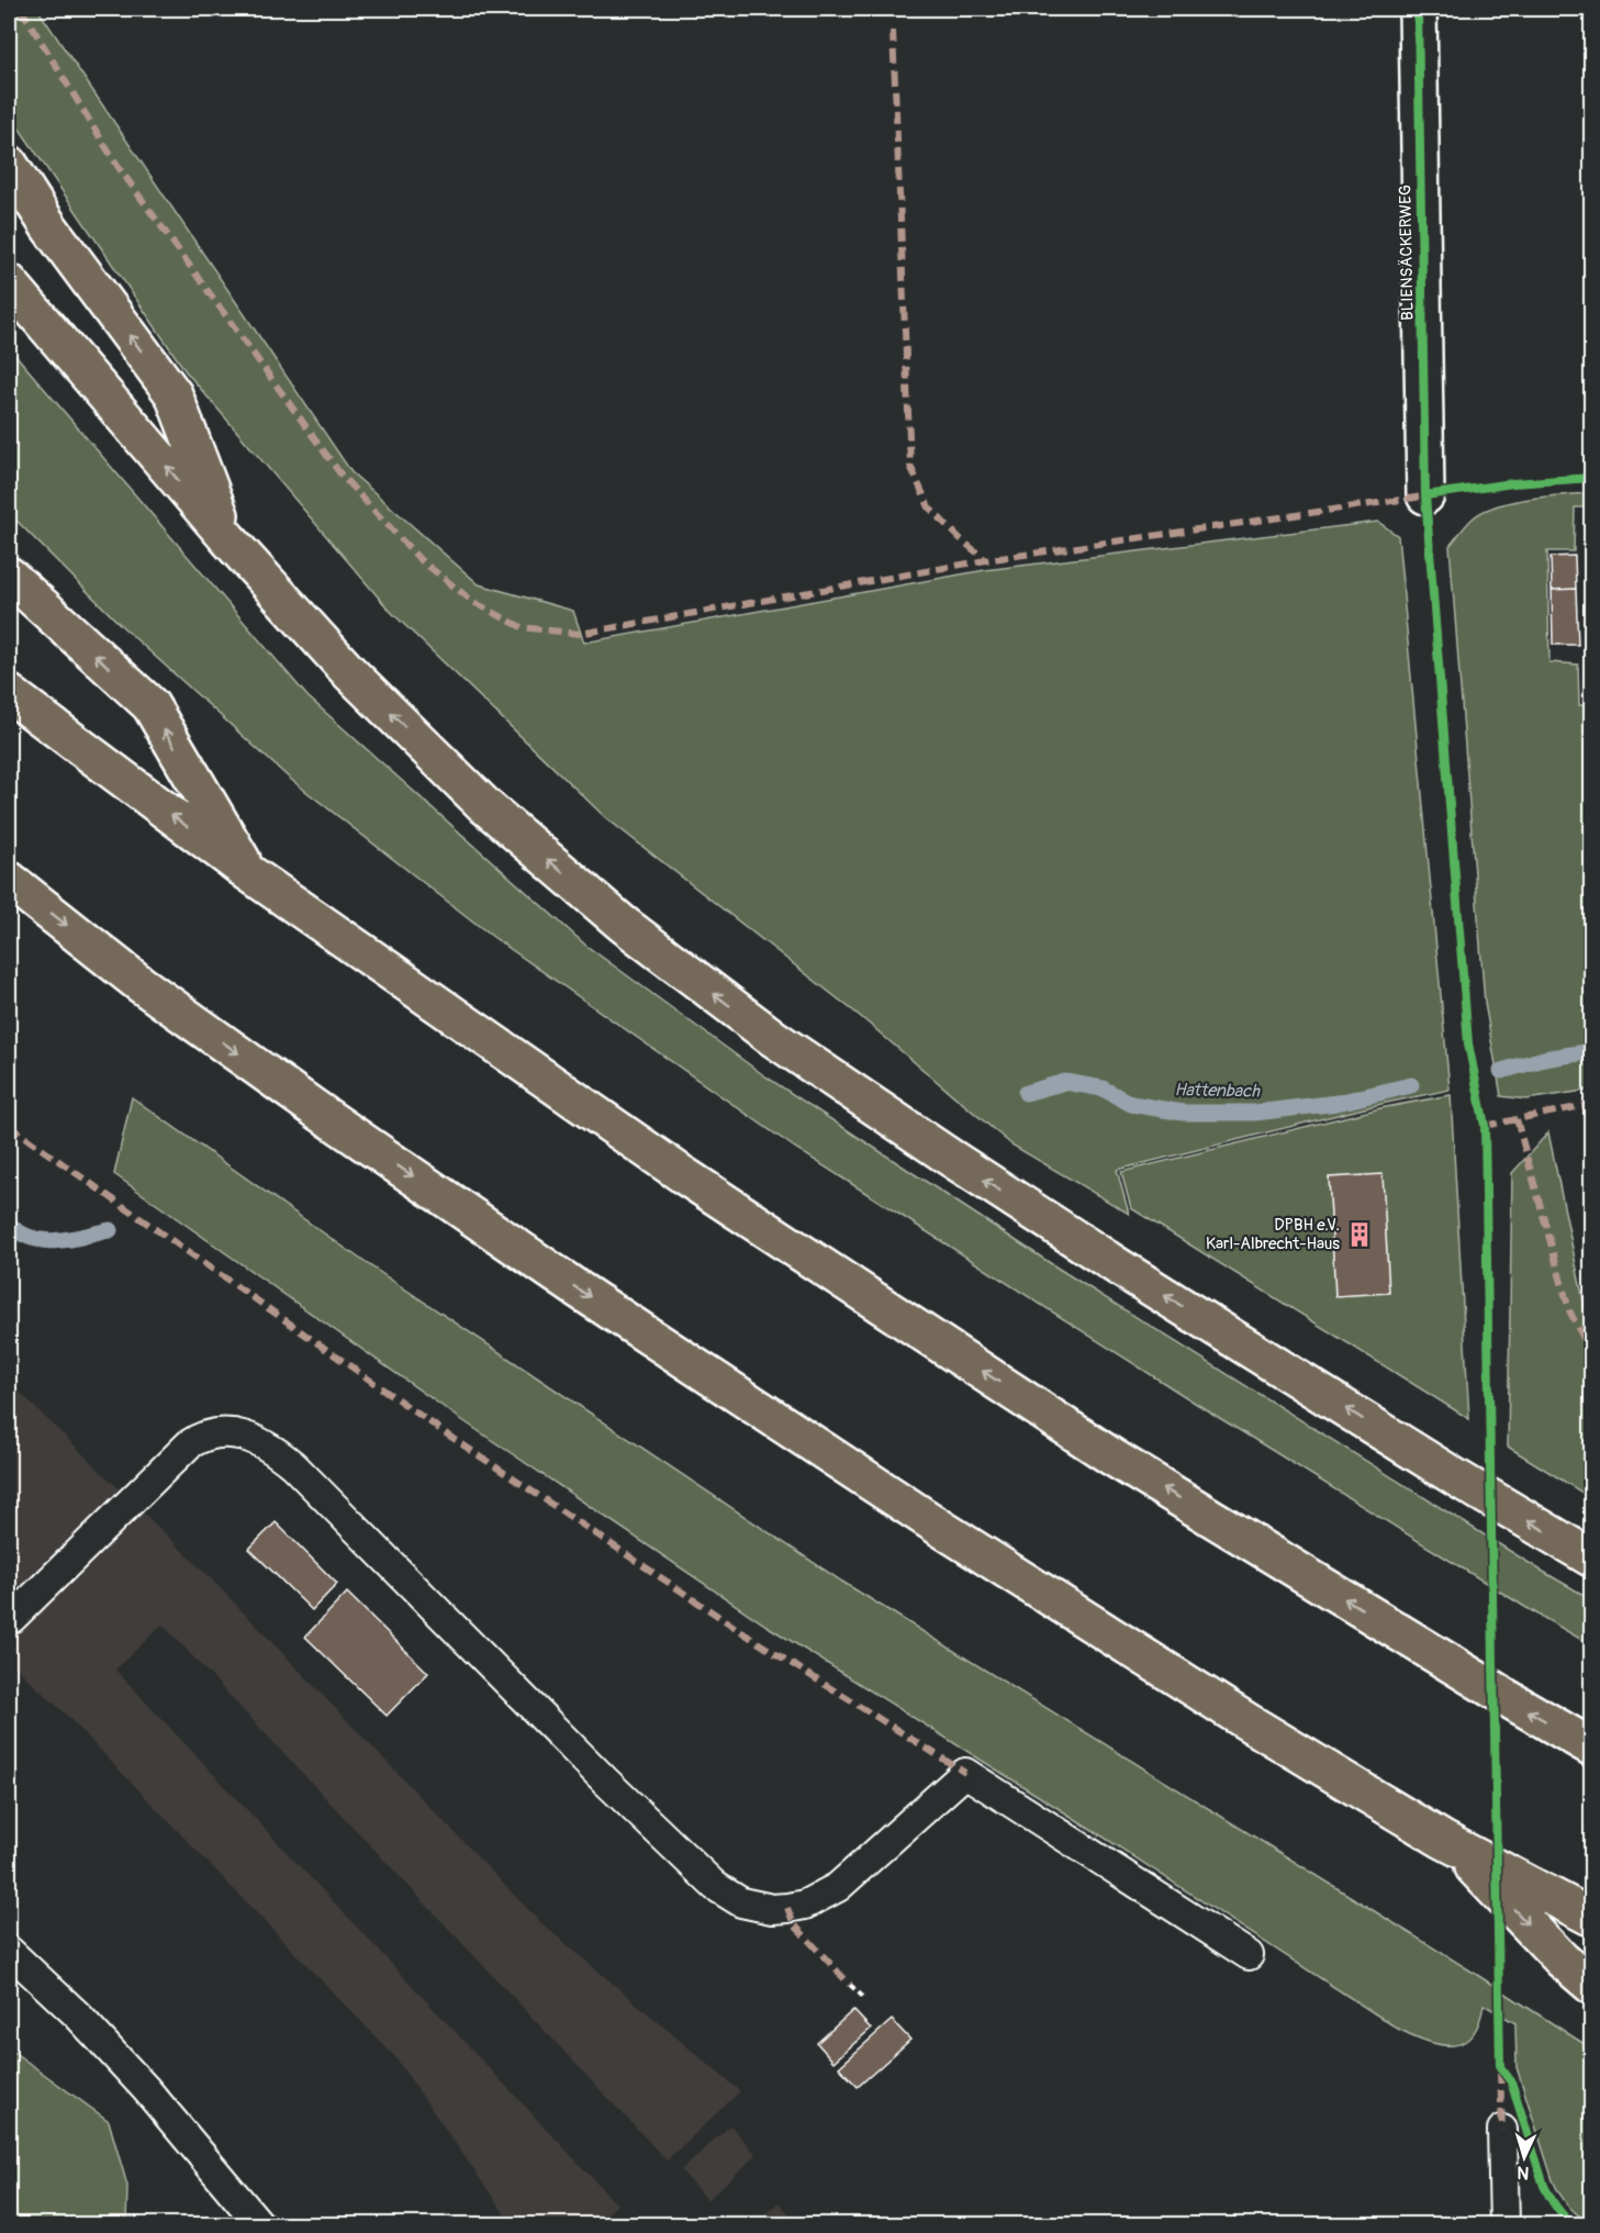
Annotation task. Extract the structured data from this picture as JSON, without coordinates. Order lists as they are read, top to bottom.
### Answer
{
  "streets": {
    "street": ["BLIENSÄCKERWEG"]
  },
  "water": ["Hattenbach"],
  "places": {
    "building": ["DPBH e.V. Karl-Albrecht-Haus"]
  },
  "north": "bottom"
}
